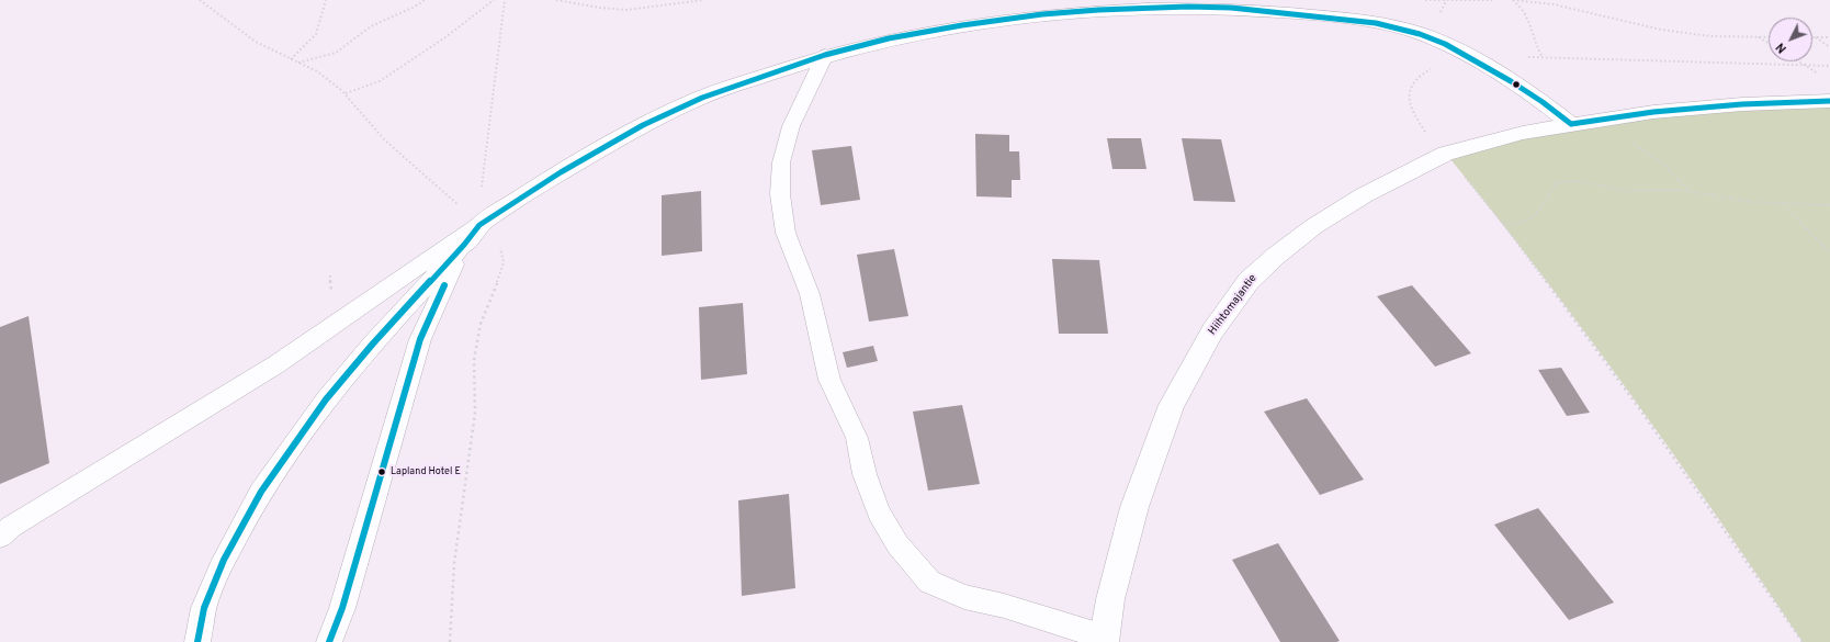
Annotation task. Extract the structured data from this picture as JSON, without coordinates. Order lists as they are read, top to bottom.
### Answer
{
  "streets": {
    "street": ["Hiihtomajantie"]
  },
  "places": ["Lapland Hotel E"],
  "north": "bottom left"
}
